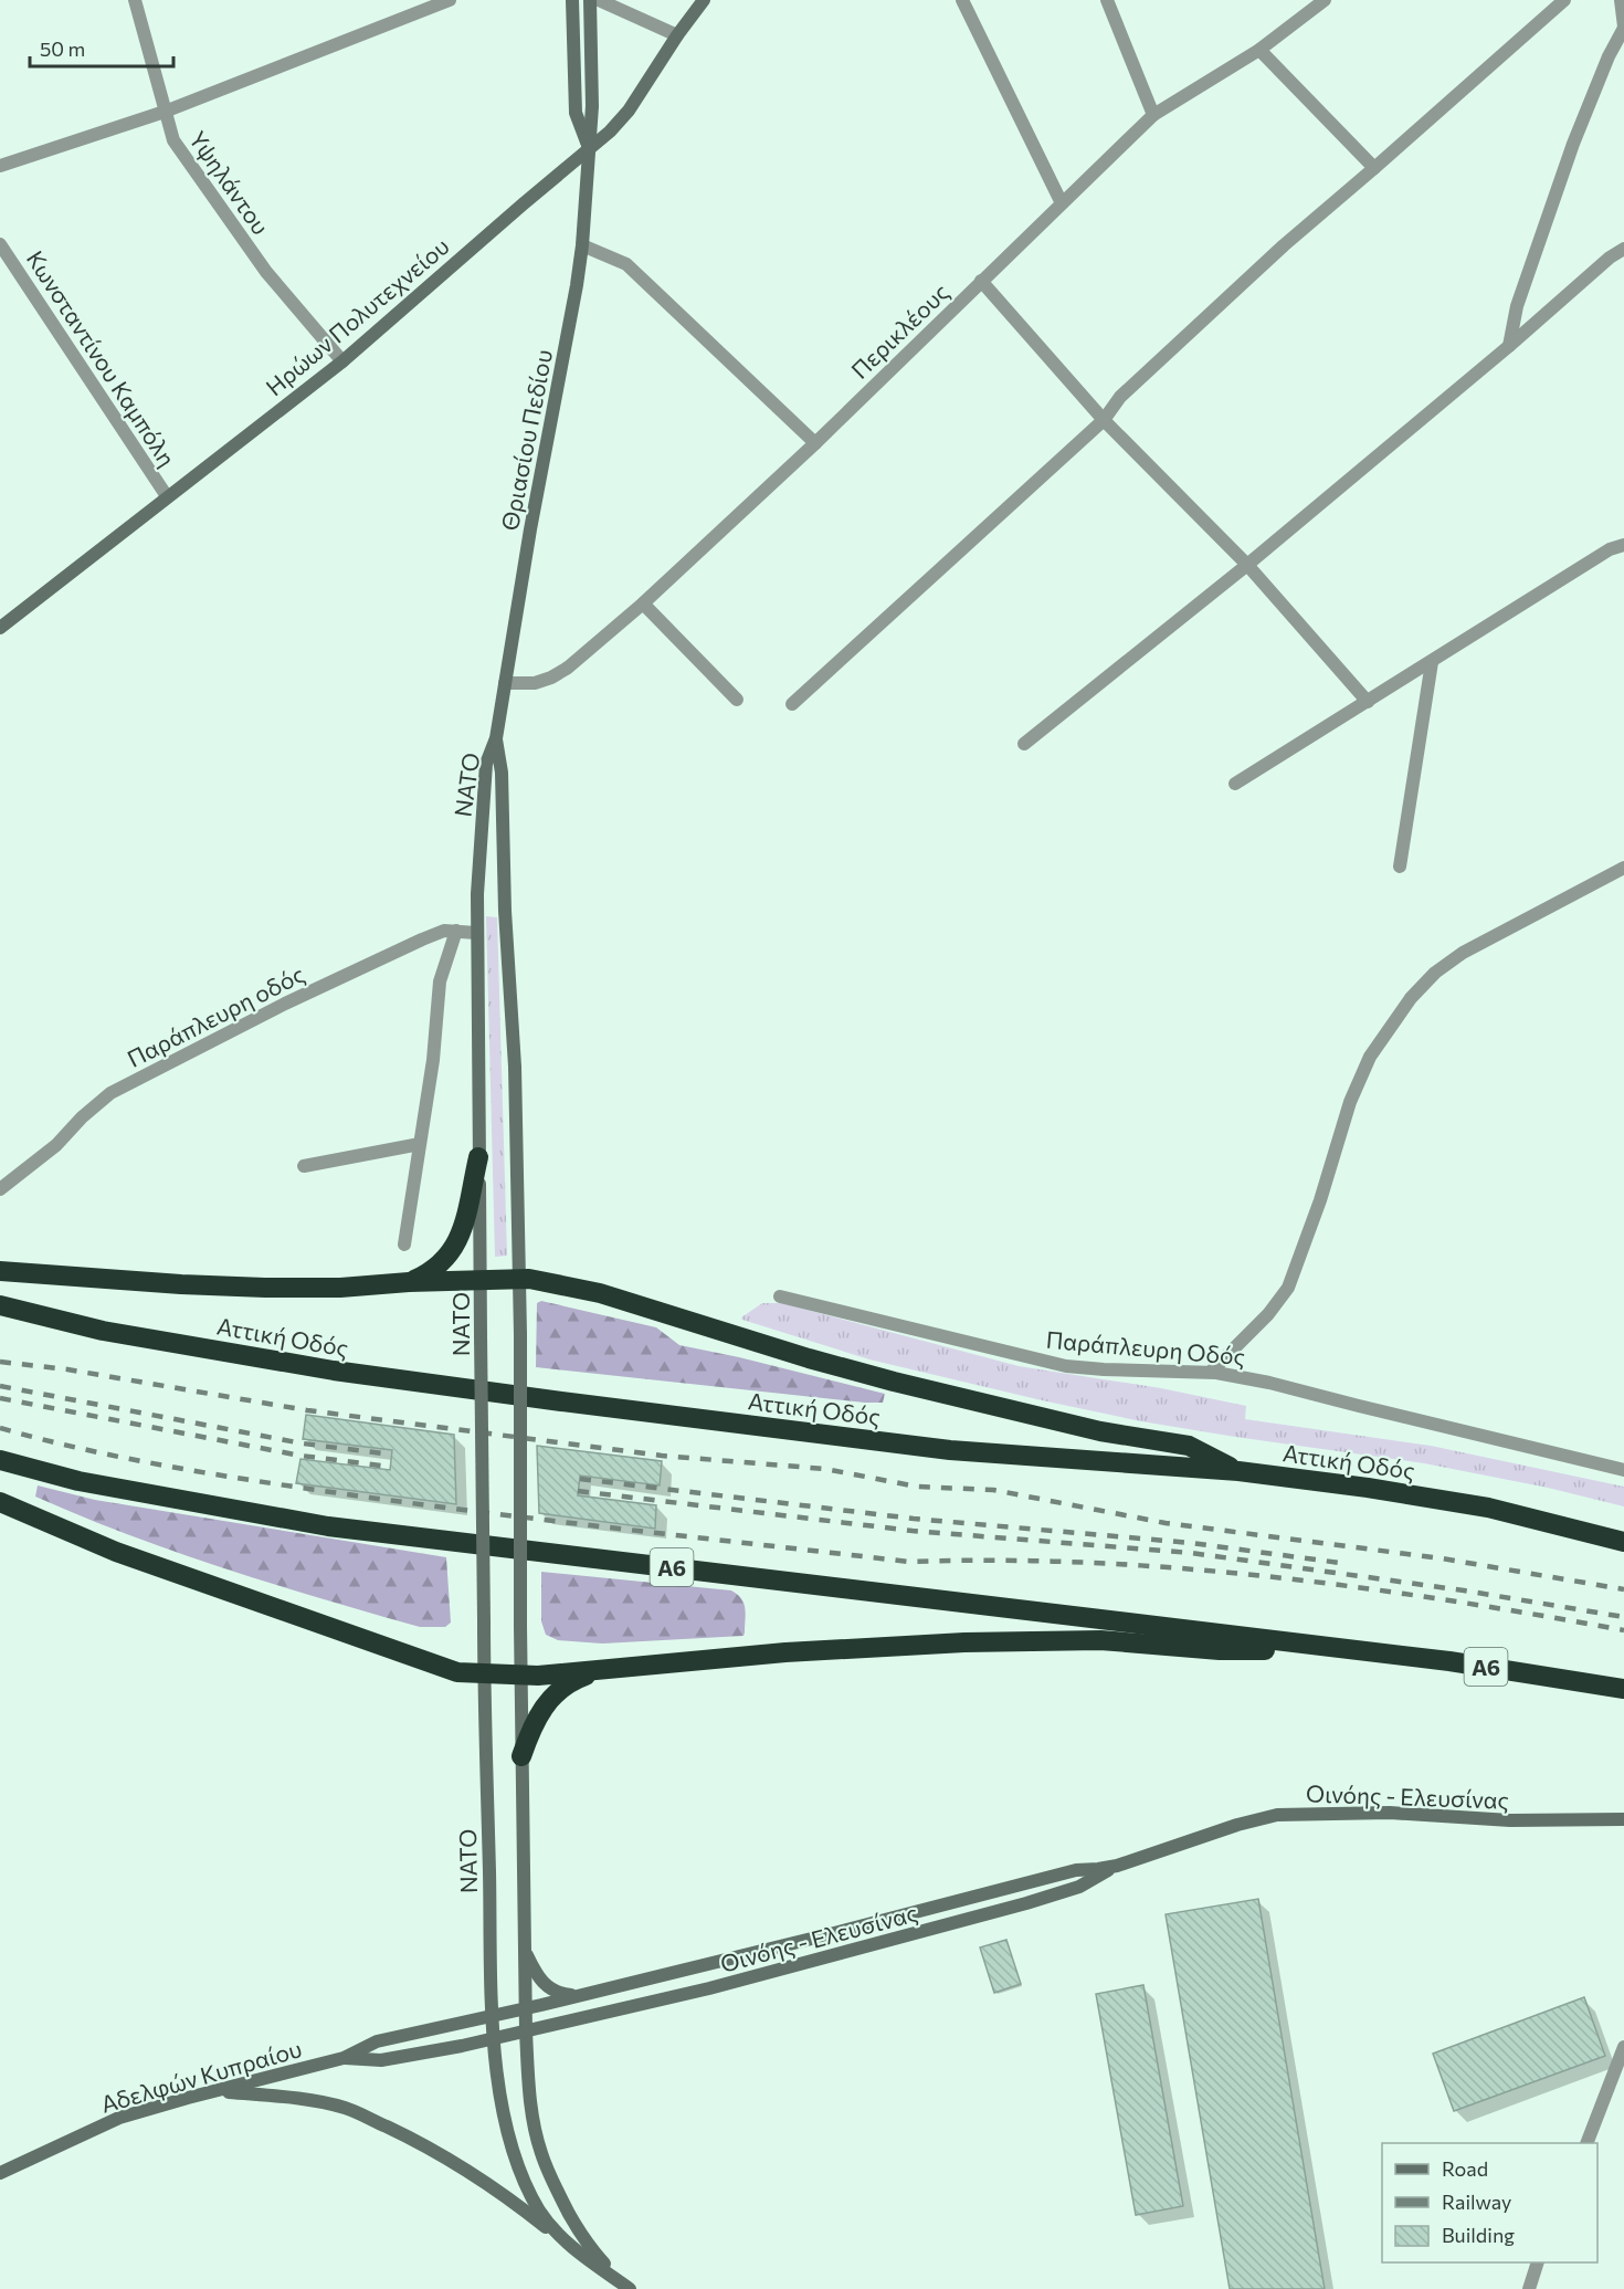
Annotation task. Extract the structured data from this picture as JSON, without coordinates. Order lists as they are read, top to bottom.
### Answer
{
  "streets": {
    "highway": ["Αττική Οδός", "Α6"],
    "main road": [
      "Ηρώων Πολυτεχνείου",
      "Θριασίου Πεδίου",
      "ΝΑΤΟ",
      "Οινόης - Ελευσίνας",
      "Αδελφών Κυπραίου"
    ],
    "street": [
      "Υψηλάντου",
      "Περικλέους",
      "Κωνσταντίνου Καμπόλη",
      "Παράπλευρη οδός",
      "Παράπλευρη Οδός"
    ]
  },
  "crossings": [
    ["Υψηλάντου", "Ηρώων Πολυτεχνείου"],
    ["Ηρώων Πολυτεχνείου", "Κωνσταντίνου Καμπόλη"],
    ["Ηρώων Πολυτεχνείου", "Θριασίου Πεδίου"],
    ["Περικλέους", "Θριασίου Πεδίου"],
    ["Θριασίου Πεδίου", "ΝΑΤΟ"],
    ["ΝΑΤΟ", "Παράπλευρη οδός"],
    ["ΝΑΤΟ", "Οινόης - Ελευσίνας"],
    ["ΝΑΤΟ", "Αδελφών Κυπραίου"],
    ["Οινόης - Ελευσίνας", "Αδελφών Κυπραίου"]
  ],
  "legend": ["Road", "Railway", "Building"],
  "scale_bar": "50 m"
}
